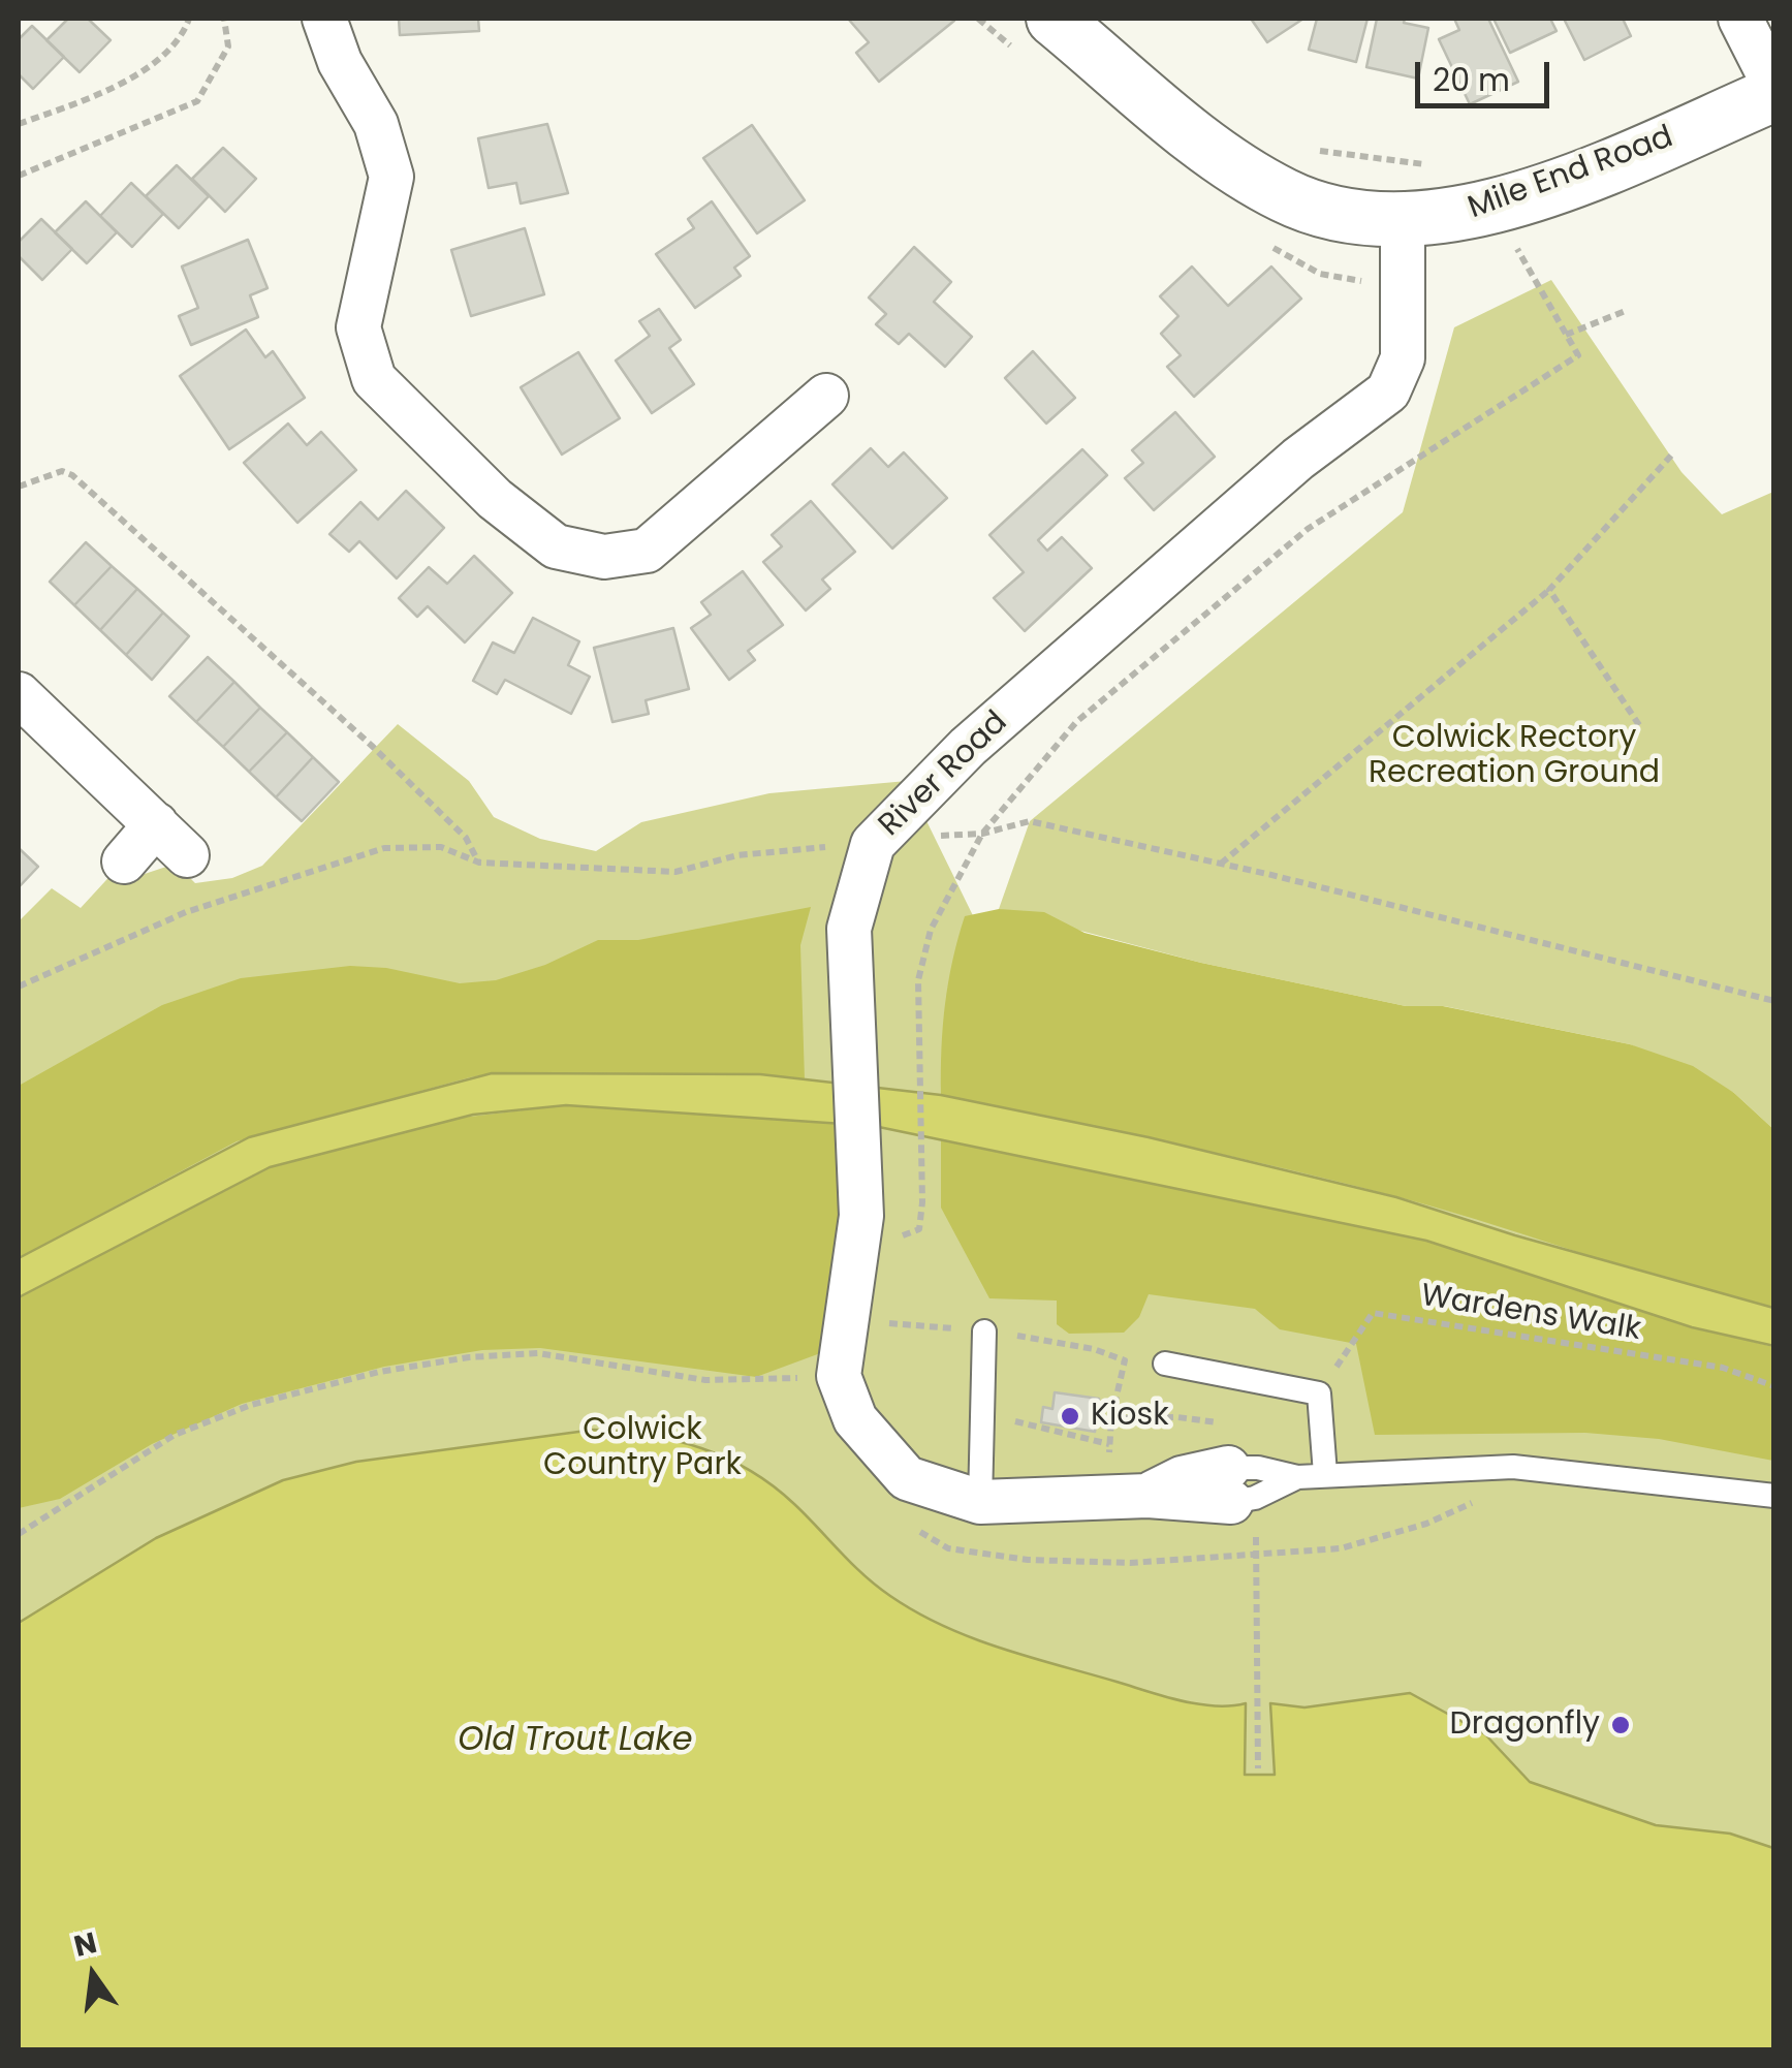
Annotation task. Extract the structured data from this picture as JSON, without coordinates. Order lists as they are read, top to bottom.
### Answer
{
  "streets": {
    "street": ["Mile End Road", "River Road"],
    "path": ["Wardens Walk"]
  },
  "crossings": [
    ["Mile End Road", "River Road"]
  ],
  "water": ["Old Trout Lake"],
  "parks": ["Colwick Rectory Recreation Ground", "Colwick Country Park"],
  "places": ["Kiosk", "Dragonfly"],
  "scale_bar": "20 m",
  "north": "top"
}
